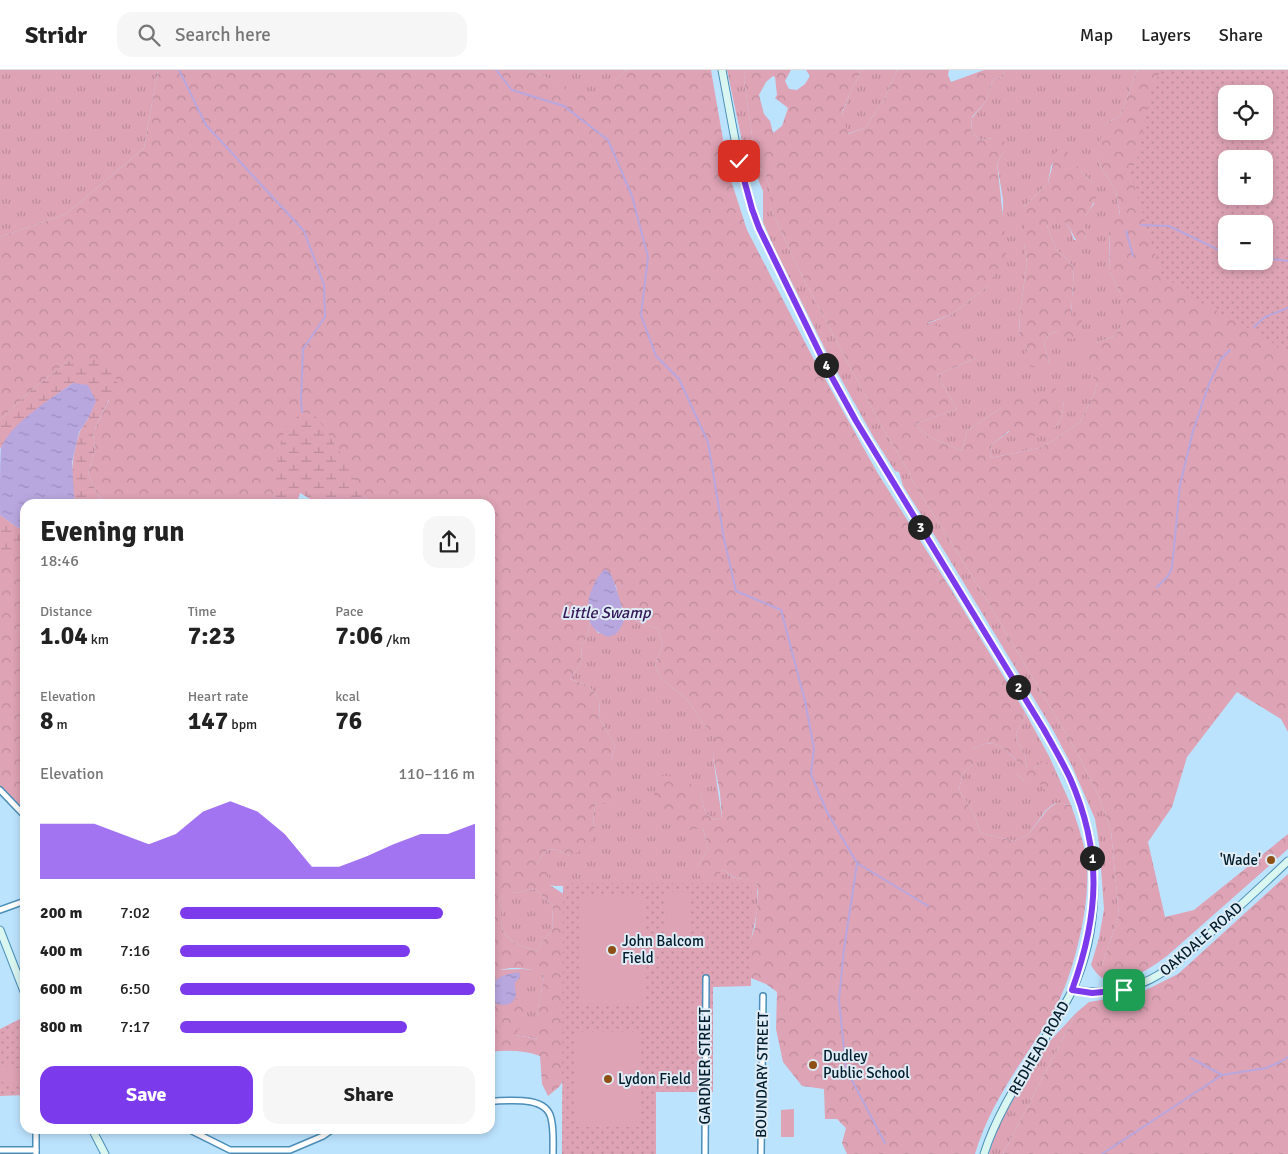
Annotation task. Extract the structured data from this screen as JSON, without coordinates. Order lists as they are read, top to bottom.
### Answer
{
  "streets": {
    "main road": ["OAKDALE ROAD", "REDHEAD ROAD"],
    "street": ["GARDNER STREET", "BOUNDARY STREET"]
  },
  "crossings": [
    ["OAKDALE ROAD", "REDHEAD ROAD"]
  ],
  "water": ["Little Swamp"],
  "places": [
    "'Wade'",
    "John Balcom Field",
    "Dudley Public School",
    "Lydon Field"
  ],
  "page": {
    "header": "Stridr",
    "search": "Search here",
    "nav": ["Map", "Layers", "Share"],
    "map_buttons": ["+", "−"],
    "pins": [
      "4",
      "3",
      "2",
      "1"
    ],
    "heading": ["Evening run", "18:46"],
    "stats": [
      ["Distance", "1.04 km"],
      ["Time", "7:23"],
      ["Pace", "7:06 /km"],
      ["Elevation", "8 m"],
      ["Heart rate", "147 bpm"],
      ["kcal", "76"]
    ],
    "chart": ["Elevation", "110–116 m"],
    "list": [
      {
        "name": "200 m",
        "note": "7:02"
      },
      {
        "name": "400 m",
        "note": "7:16"
      },
      {
        "name": "600 m",
        "note": "6:50"
      },
      {
        "name": "800 m",
        "note": "7:17"
      }
    ],
    "buttons": ["Save", "Share"]
  }
}
